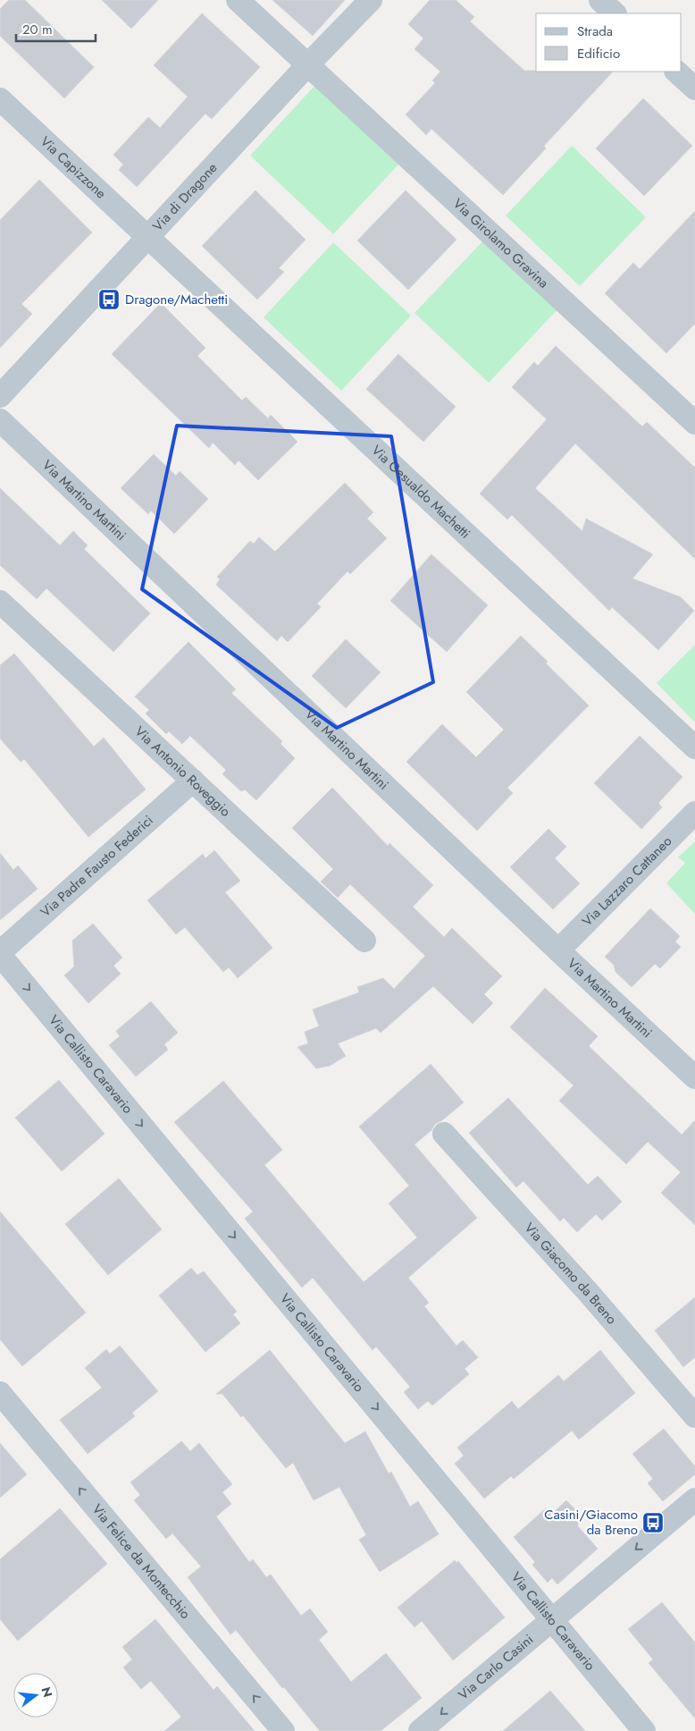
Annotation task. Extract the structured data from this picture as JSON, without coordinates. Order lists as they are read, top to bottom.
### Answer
{
  "streets": {
    "street": [
      "Via Capizzone",
      "Via di Dragone",
      "Via Girolamo Gravina",
      "Via Gesualdo Machetti",
      "Via Martino Martini",
      "Via Antonio Roveggio",
      "Via Padre Fausto Federici",
      "Via Lazzaro Cattaneo",
      "Via Callisto Caravario",
      "Via Giacomo da Breno",
      "Via Felice da Montecchio",
      "Via Carlo Casini"
    ]
  },
  "crossings": [
    ["Via Capizzone", "Via di Dragone"],
    ["Via Capizzone", "Via Gesualdo Machetti"],
    ["Via di Dragone", "Via Girolamo Gravina"],
    ["Via di Dragone", "Via Gesualdo Machetti"],
    ["Via Martino Martini", "Via Lazzaro Cattaneo"],
    ["Via Antonio Roveggio", "Via Padre Fausto Federici"],
    ["Via Padre Fausto Federici", "Via Callisto Caravario"],
    ["Via Callisto Caravario", "Via Carlo Casini"]
  ],
  "one_way": ["Via Callisto Caravario", "Via Felice da Montecchio", "Via Carlo Casini"],
  "places": {
    "bus stop": ["Dragone/Machetti", "Casini/Giacomo da Breno"]
  },
  "legend": ["Strada", "Edificio"],
  "scale_bar": "20 m",
  "north": "right"
}
